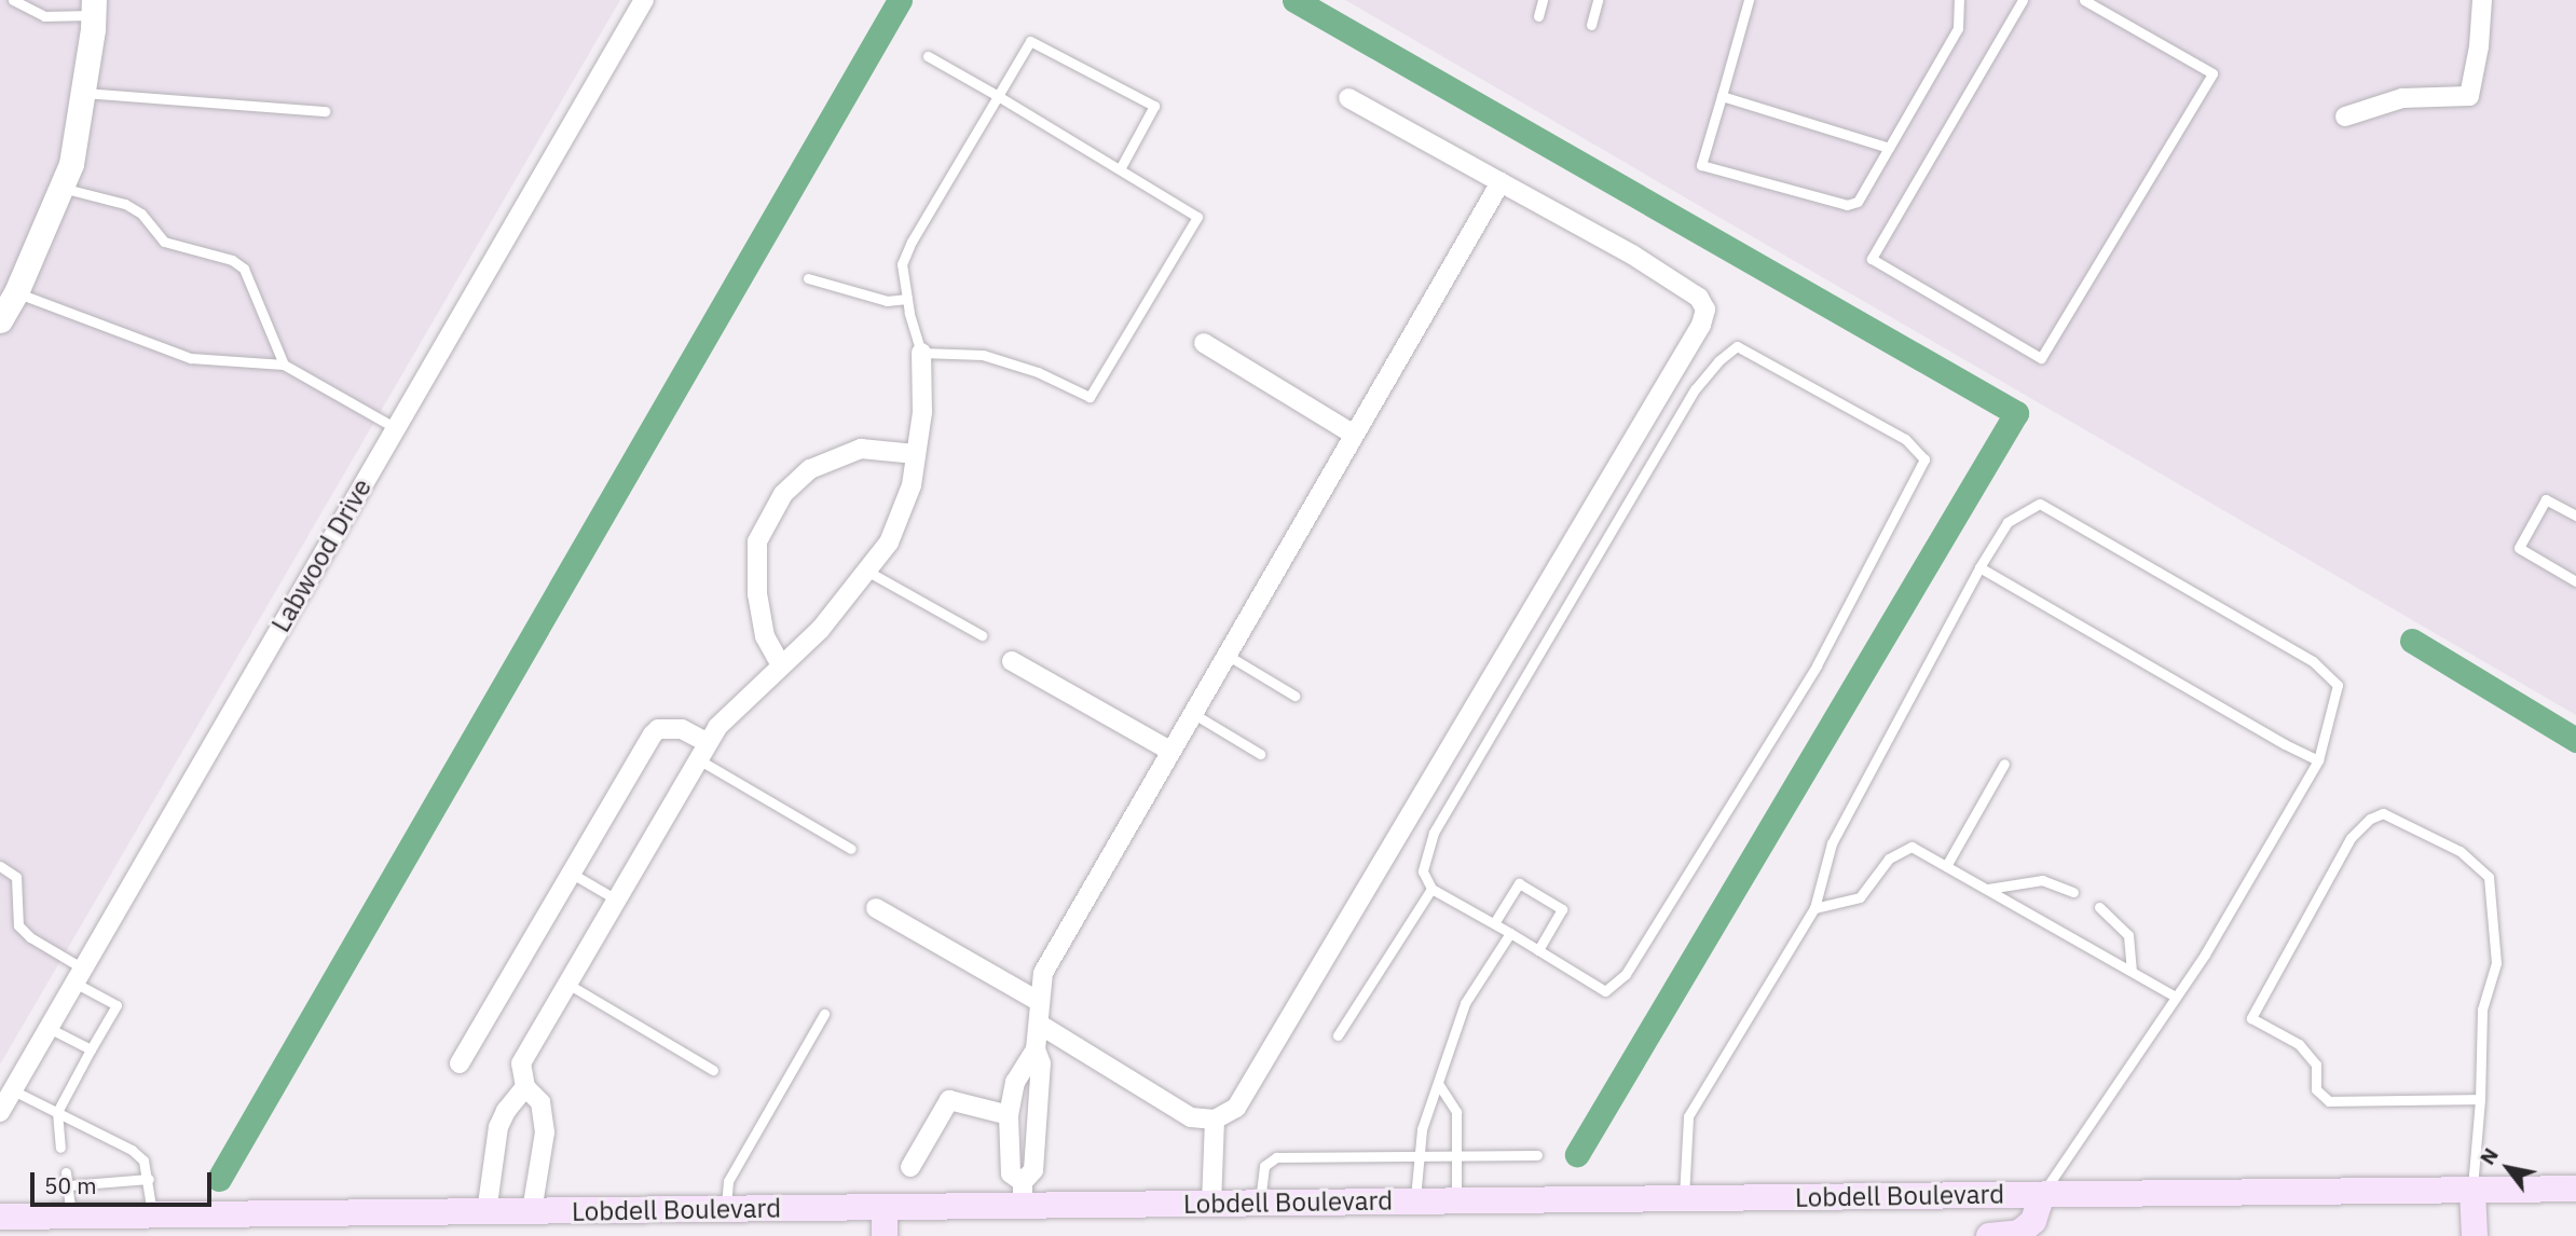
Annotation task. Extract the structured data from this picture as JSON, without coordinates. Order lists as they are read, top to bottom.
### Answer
{
  "streets": {
    "main road": ["Lobdell Boulevard"],
    "street": ["Labwood Drive"]
  },
  "scale_bar": "50 m",
  "north": "top left"
}
